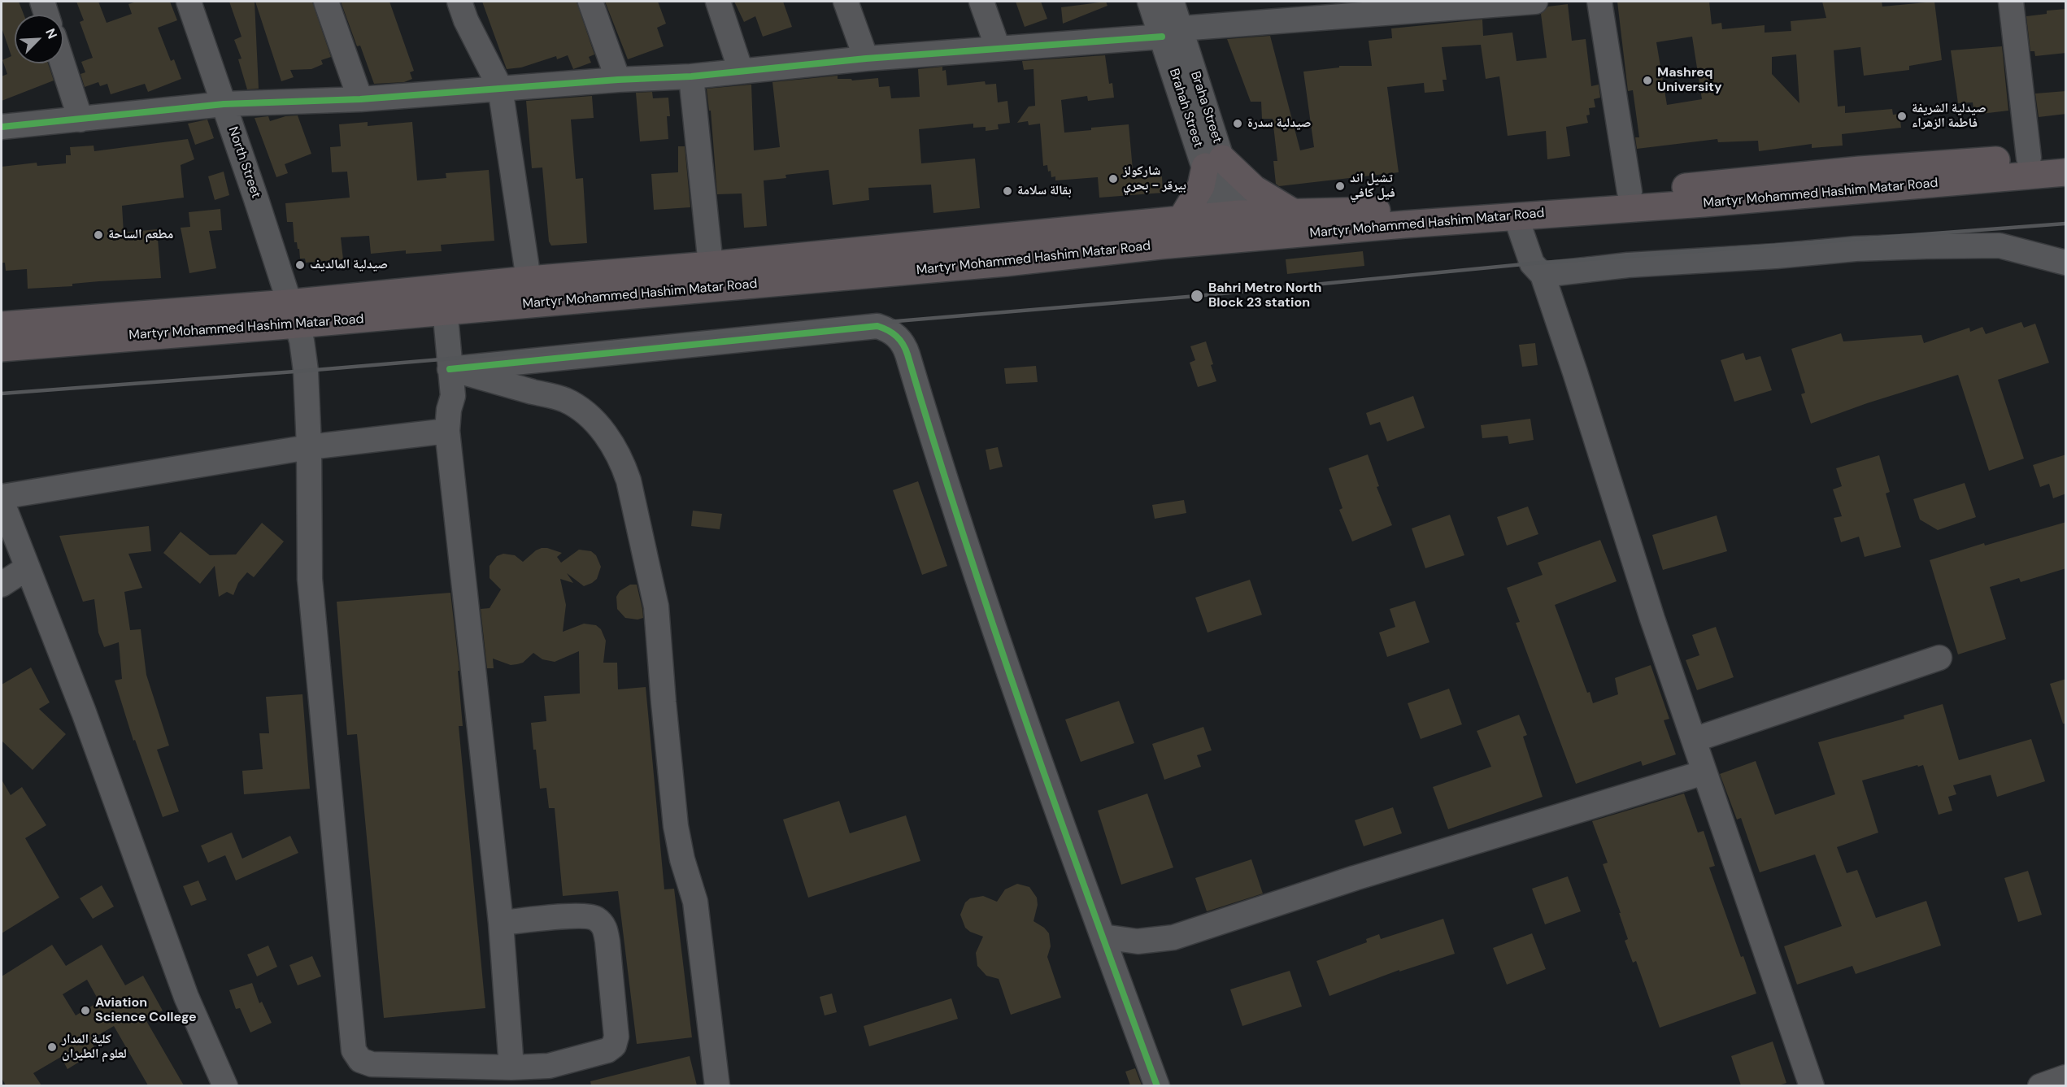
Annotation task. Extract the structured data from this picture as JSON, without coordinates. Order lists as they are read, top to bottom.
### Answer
{
  "streets": {
    "main road": ["Martyr Mohammed Hashim Matar Road"],
    "street": ["Braha Street", "Brahah Street", "North Street"]
  },
  "crossings": [
    ["Braha Street", "Brahah Street"],
    ["Braha Street", "Martyr Mohammed Hashim Matar Road"],
    ["North Street", "Martyr Mohammed Hashim Matar Road"]
  ],
  "places": [
    "Mashreq University",
    "صيدلية الشريفة فاطمة الزهراء",
    "صيدلية سدرة",
    "شاركولز بيرقر - بحري",
    "تشيل اند فيل كافي",
    "بقالة سلامة",
    "مطعم الساحة",
    "صيدلية المالديف",
    "Bahri Metro North Block 23 station",
    "Aviation Science College",
    "كلية المدار لعلوم الطيران"
  ],
  "north": "top right"
}
